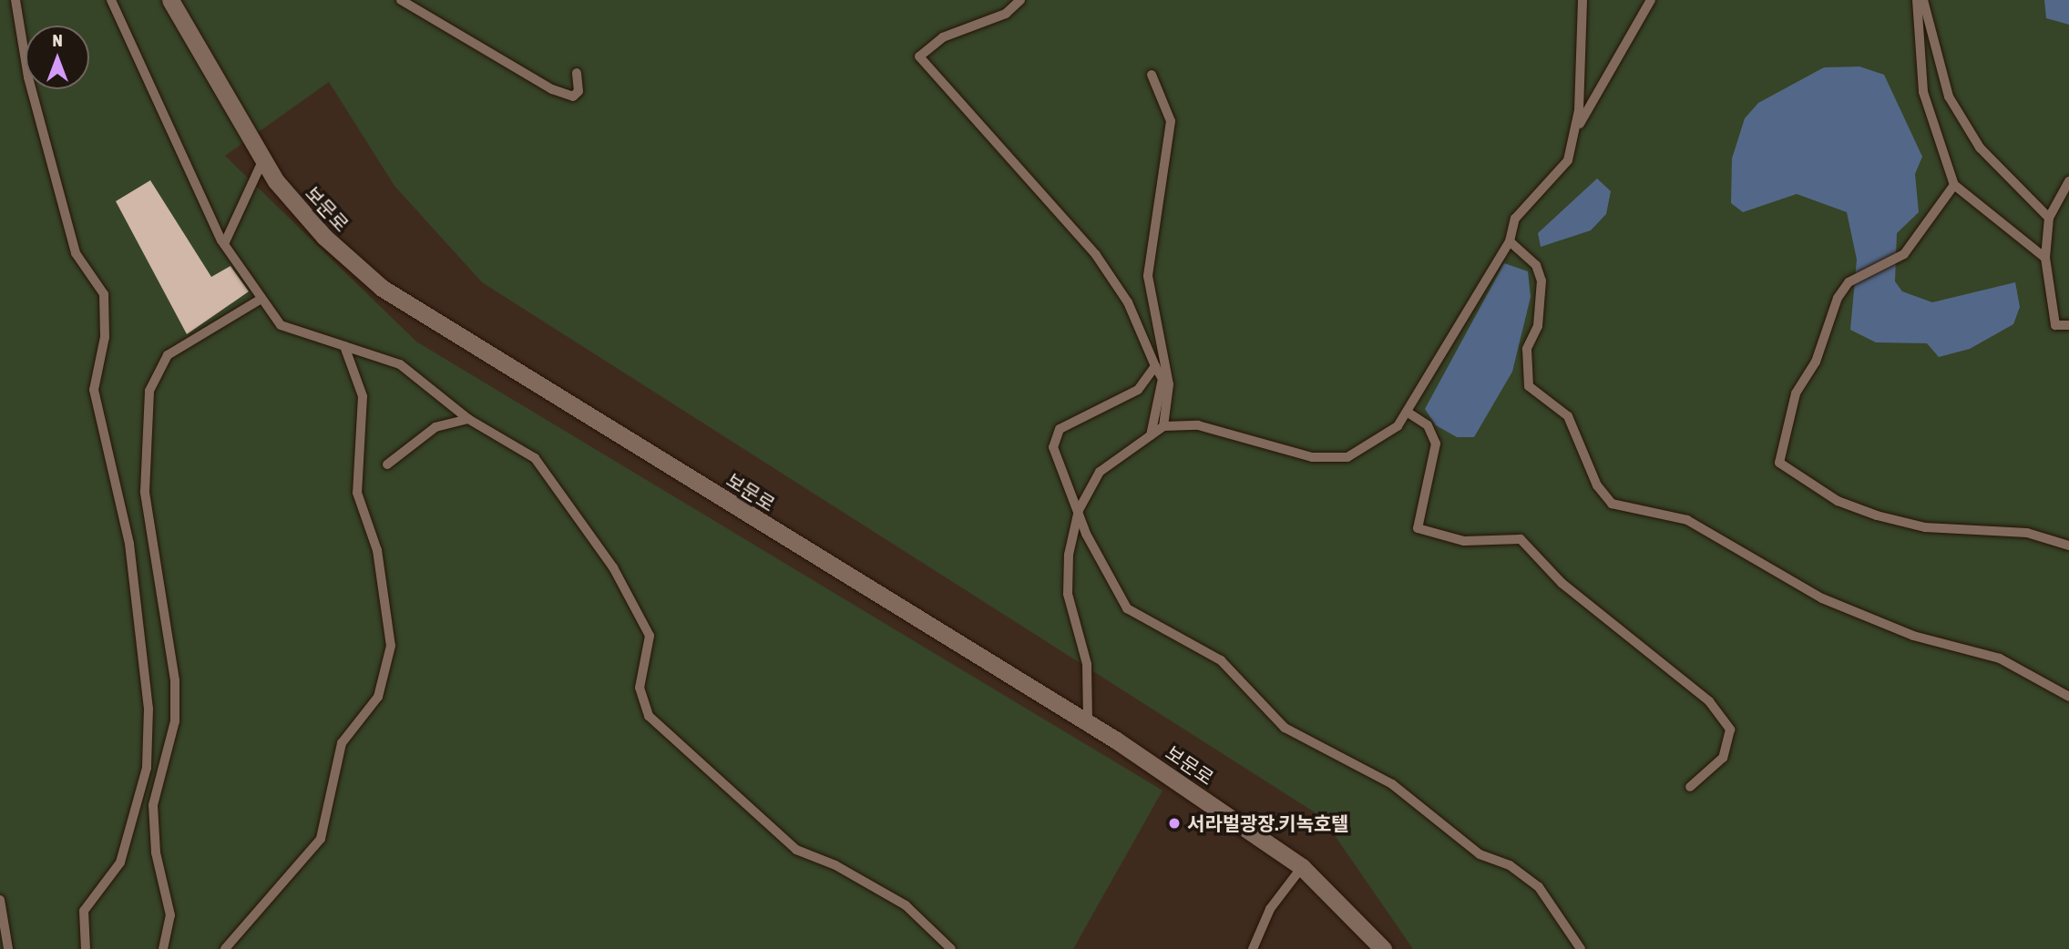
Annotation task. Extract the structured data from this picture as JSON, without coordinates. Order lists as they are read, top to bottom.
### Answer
{
  "streets": {
    "street": ["보문로"]
  },
  "places": ["서라벌광장.키녹호텔"],
  "north": "top"
}
